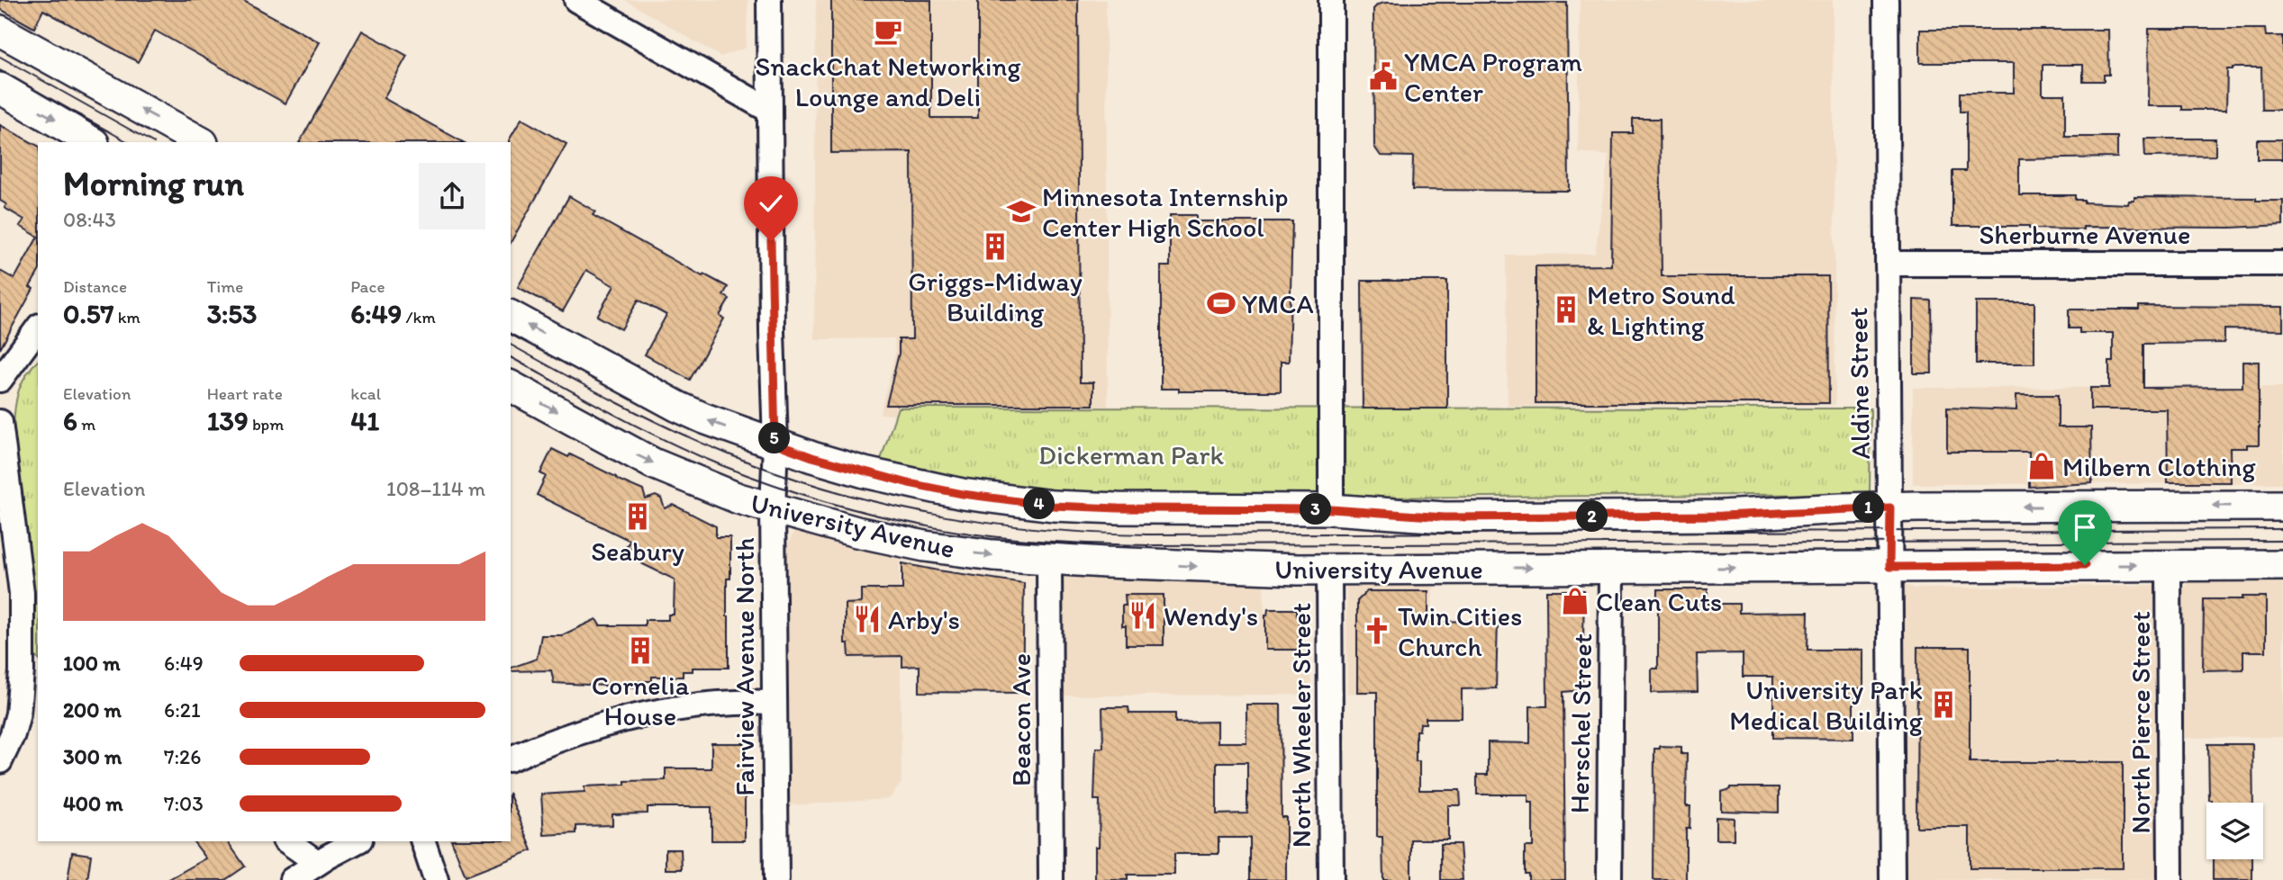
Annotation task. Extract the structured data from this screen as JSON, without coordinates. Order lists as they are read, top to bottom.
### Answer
{
  "streets": {
    "main road": ["University Avenue"],
    "street": [
      "Sherburne Avenue",
      "Aldine Street",
      "Fairview Avenue North",
      "Beacon Ave",
      "North Pierce Street",
      "Herschel Street",
      "North Wheeler Street"
    ]
  },
  "crossings": [
    ["Sherburne Avenue", "Aldine Street"],
    ["Aldine Street", "University Avenue"],
    ["University Avenue", "Fairview Avenue North"],
    ["University Avenue", "Beacon Ave"],
    ["University Avenue", "North Pierce Street"],
    ["University Avenue", "Herschel Street"],
    ["University Avenue", "North Wheeler Street"]
  ],
  "parks": ["Dickerman Park"],
  "places": {
    "cafe": ["SnackChat Networking Lounge and Deli"],
    "public building": ["YMCA Program Center"],
    "school or university": ["Minnesota Internship Center High School"],
    "building": [
      "Griggs-Midway Building",
      "Metro Sound & Lighting",
      "Seabury",
      "Cornelia House",
      "University Park Medical Building"
    ],
    "sports": ["YMCA"],
    "shop": ["Milbern Clothing", "Clean Cuts"],
    "restaurant": ["Wendy's", "Arby's"],
    "church": ["Twin Cities Church"]
  },
  "page": {
    "heading": ["Morning run", "08:43"],
    "stats": [
      ["Distance", "0.57 km"],
      ["Time", "3:53"],
      ["Pace", "6:49 /km"],
      ["Elevation", "6 m"],
      ["Heart rate", "139 bpm"],
      ["kcal", "41"]
    ],
    "pins": [
      "5",
      "4",
      "1",
      "3",
      "2"
    ],
    "chart": ["Elevation", "108–114 m"],
    "list": [
      {
        "name": "100 m",
        "note": "6:49"
      },
      {
        "name": "200 m",
        "note": "6:21"
      },
      {
        "name": "300 m",
        "note": "7:26"
      },
      {
        "name": "400 m",
        "note": "7:03"
      }
    ]
  }
}
